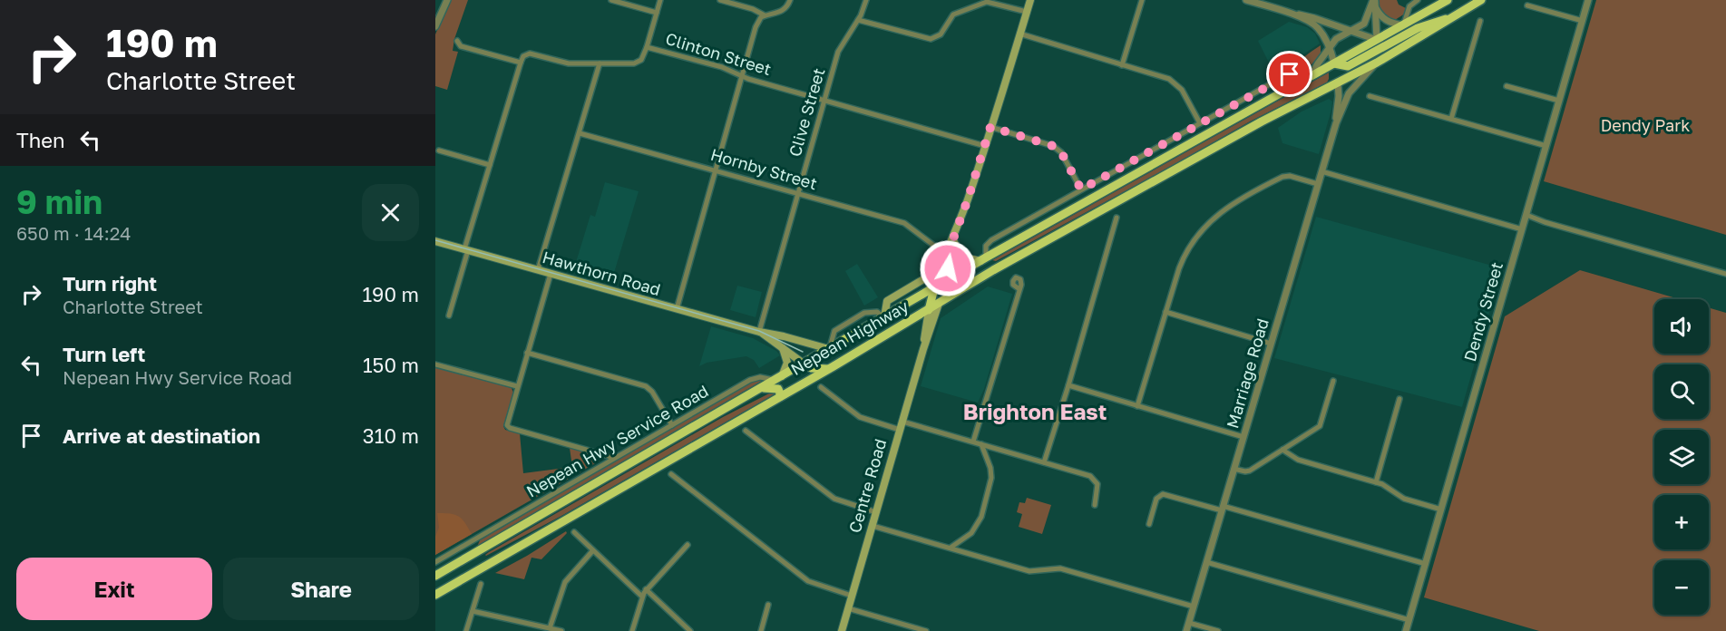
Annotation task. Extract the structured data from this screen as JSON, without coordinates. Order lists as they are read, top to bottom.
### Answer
{
  "streets": {
    "highway": ["Nepean Highway", "Centre Road"],
    "main road": ["Hawthorn Road"],
    "street": [
      "Clinton Street",
      "Clive Street",
      "Hornby Street",
      "Dendy Street",
      "Marriage Road",
      "Nepean Hwy Service Road"
    ]
  },
  "crossings": [
    ["Clinton Street", "Clive Street"],
    ["Clinton Street", "Centre Road"],
    ["Clive Street", "Hornby Street"],
    ["Clive Street", "Hawthorn Road"],
    ["Hornby Street", "Centre Road"],
    ["Hawthorn Road", "Nepean Highway"],
    ["Nepean Highway", "Marriage Road"],
    ["Nepean Highway", "Nepean Hwy Service Road"],
    ["Nepean Highway", "Centre Road"]
  ],
  "districts": ["Brighton East"],
  "parks": ["Dendy Park"],
  "page": {
    "turn": ["190 m", "Charlotte Street"],
    "then": "Then",
    "heading": ["9 min", "650 m · 14:24"],
    "list": [
      {
        "name": "Turn right",
        "note": "Charlotte Street",
        "value": "190 m"
      },
      {
        "name": "Turn left",
        "note": "Nepean Hwy Service Road",
        "value": "150 m"
      },
      {
        "name": "Arrive at destination",
        "value": "310 m"
      }
    ],
    "map_buttons": ["+", "−"],
    "buttons": ["Exit", "Share"]
  }
}
